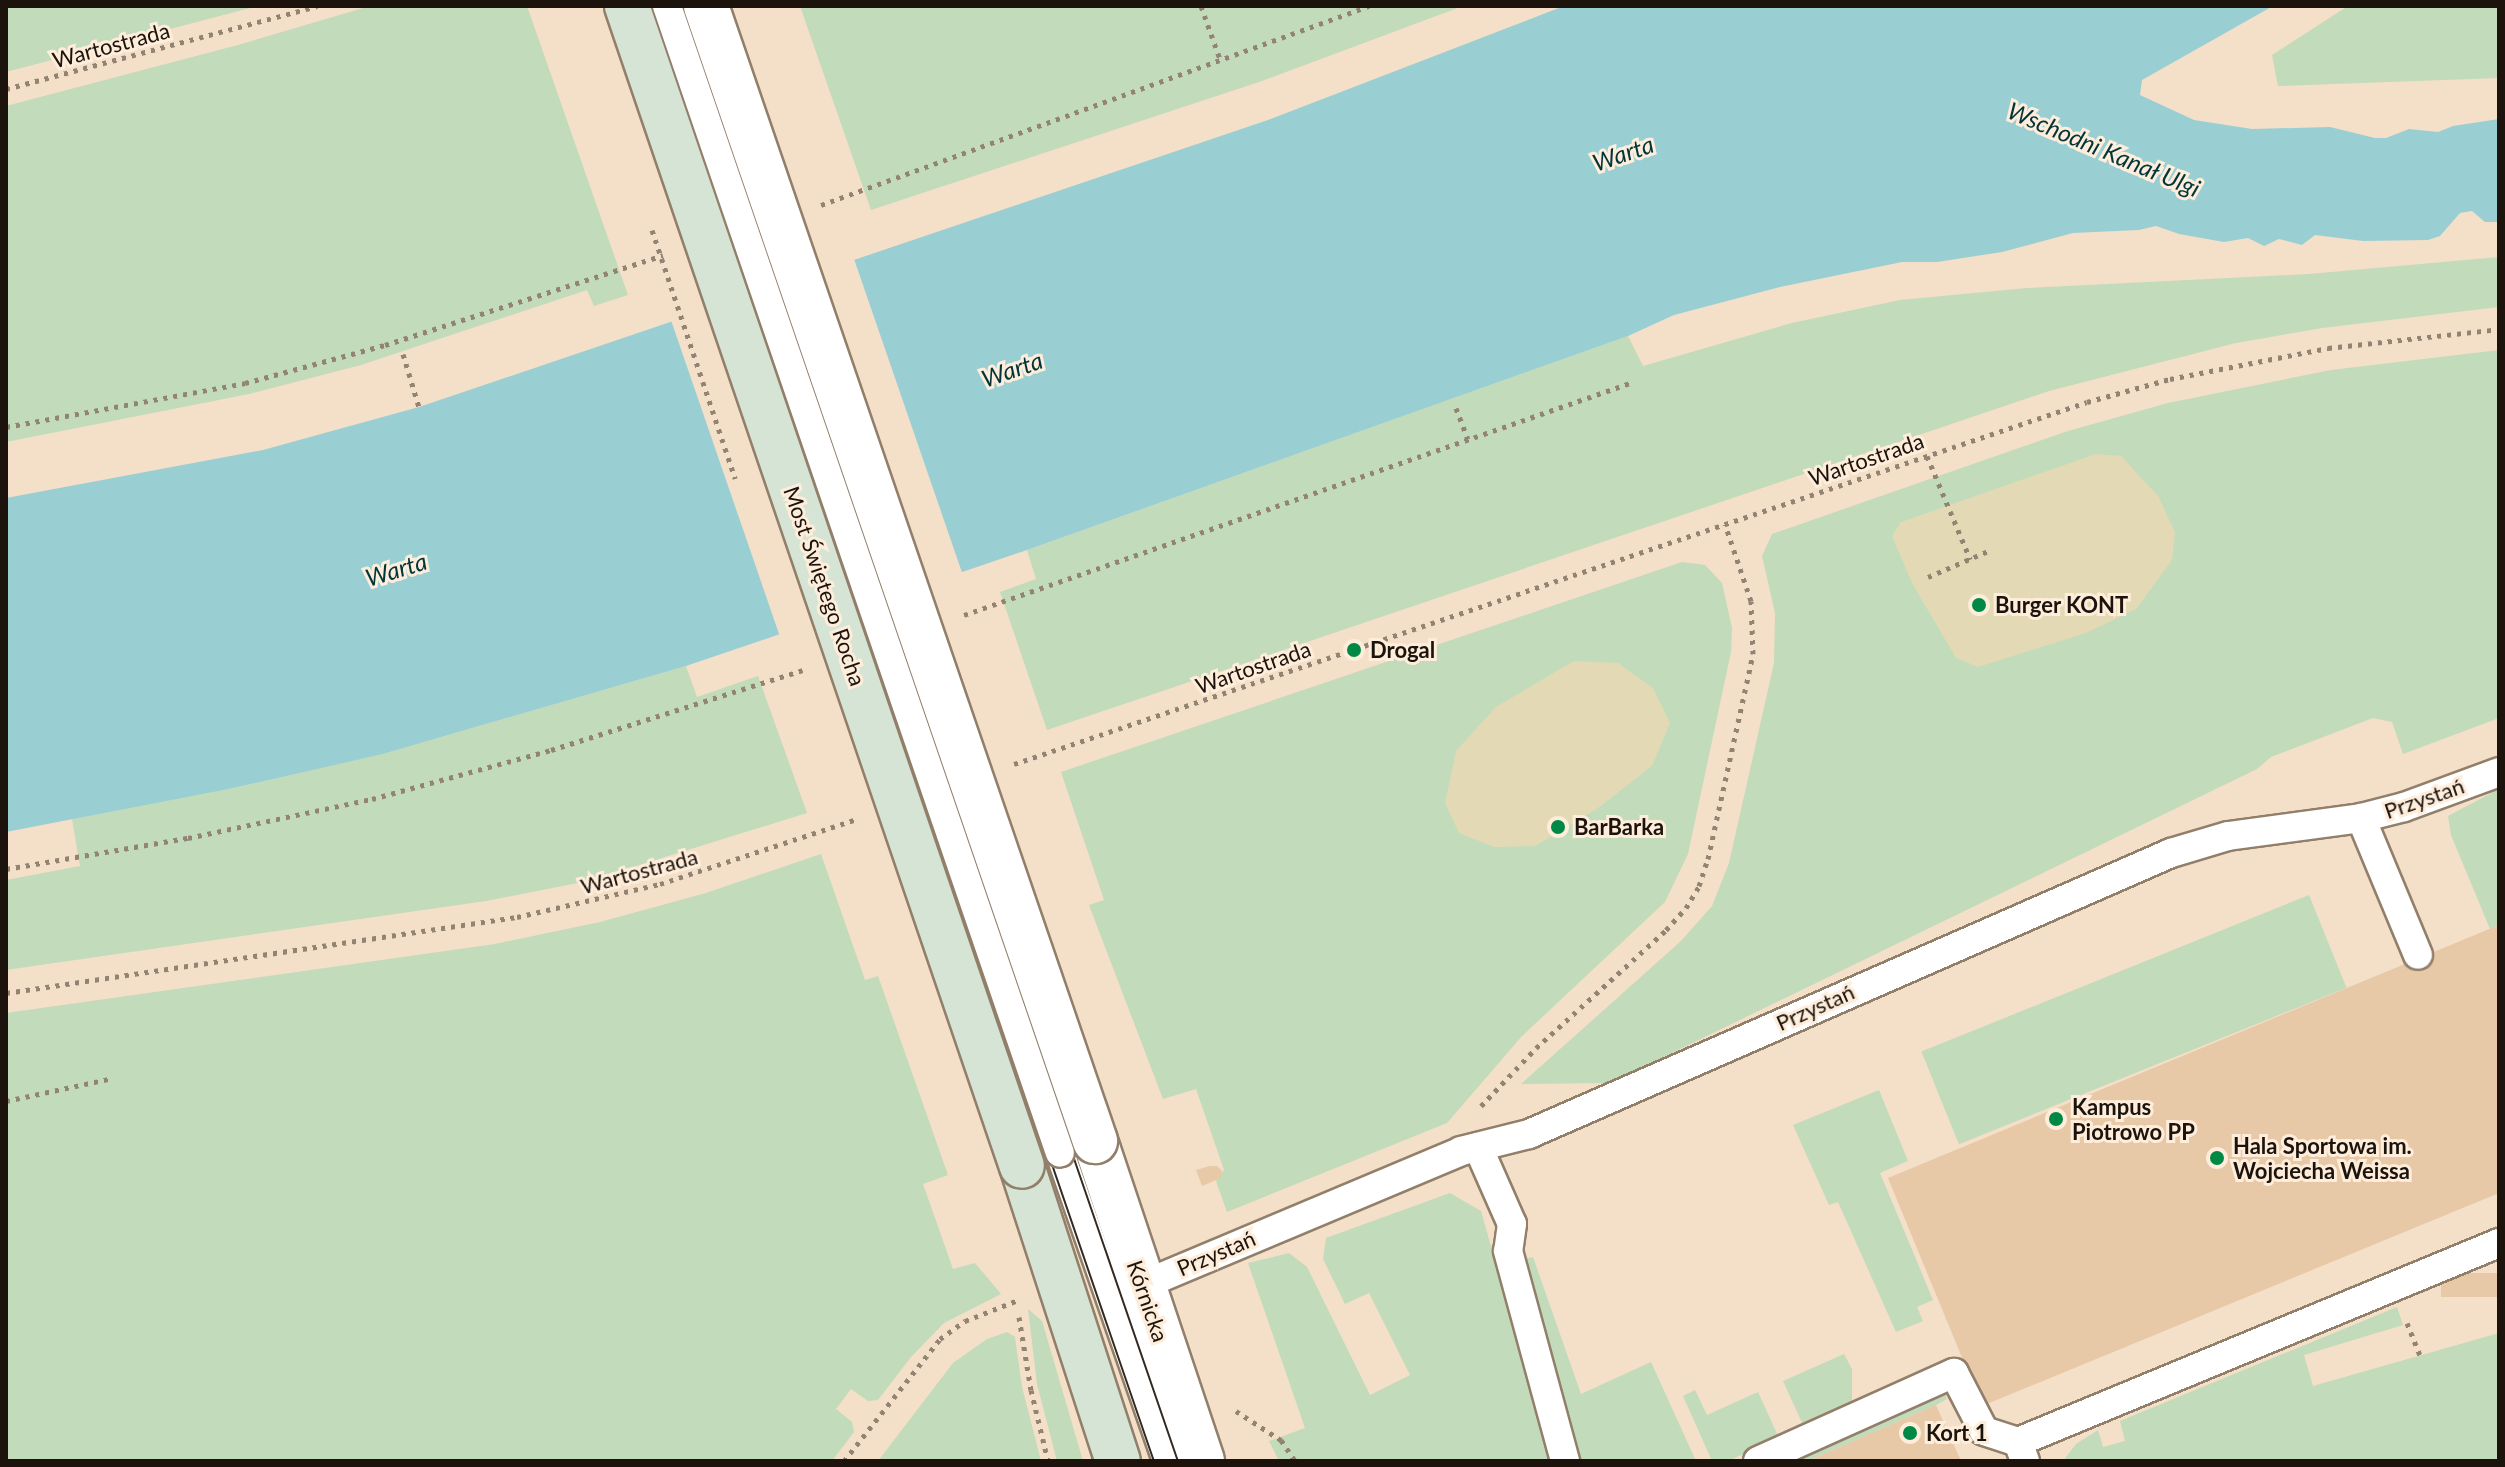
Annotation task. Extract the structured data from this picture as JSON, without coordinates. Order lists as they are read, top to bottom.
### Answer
{
  "streets": {
    "street": ["Most Świętego Rocha", "Kórnicka"],
    "lane": ["Przystań"],
    "path": ["Wartostrada"]
  },
  "crossings": [
    ["Most Świętego Rocha", "Kórnicka"],
    ["Przystań", "Kórnicka"]
  ],
  "water": ["Wschodni Kanał Ulgi", "Warta"],
  "places": [
    "Burger KONT",
    "Drogal",
    "BarBarka",
    "Kampus Piotrowo PP",
    "Hala Sportowa im. Wojciecha Weissa",
    "Kort 1"
  ]
}
